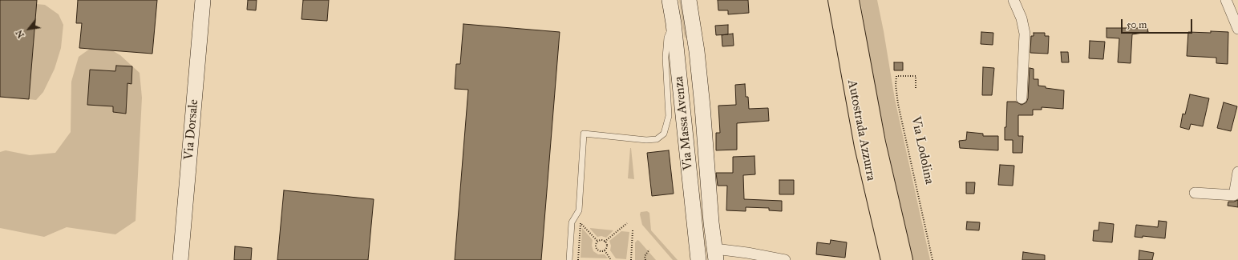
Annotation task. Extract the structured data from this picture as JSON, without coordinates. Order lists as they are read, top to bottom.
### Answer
{
  "streets": {
    "highway": ["Autostrada Azzurra"],
    "main road": ["Via Massa Avenza", "Via Dorsale"],
    "path": ["Via Lodolina"]
  },
  "scale_bar": "50 m",
  "north": "bottom left"
}
